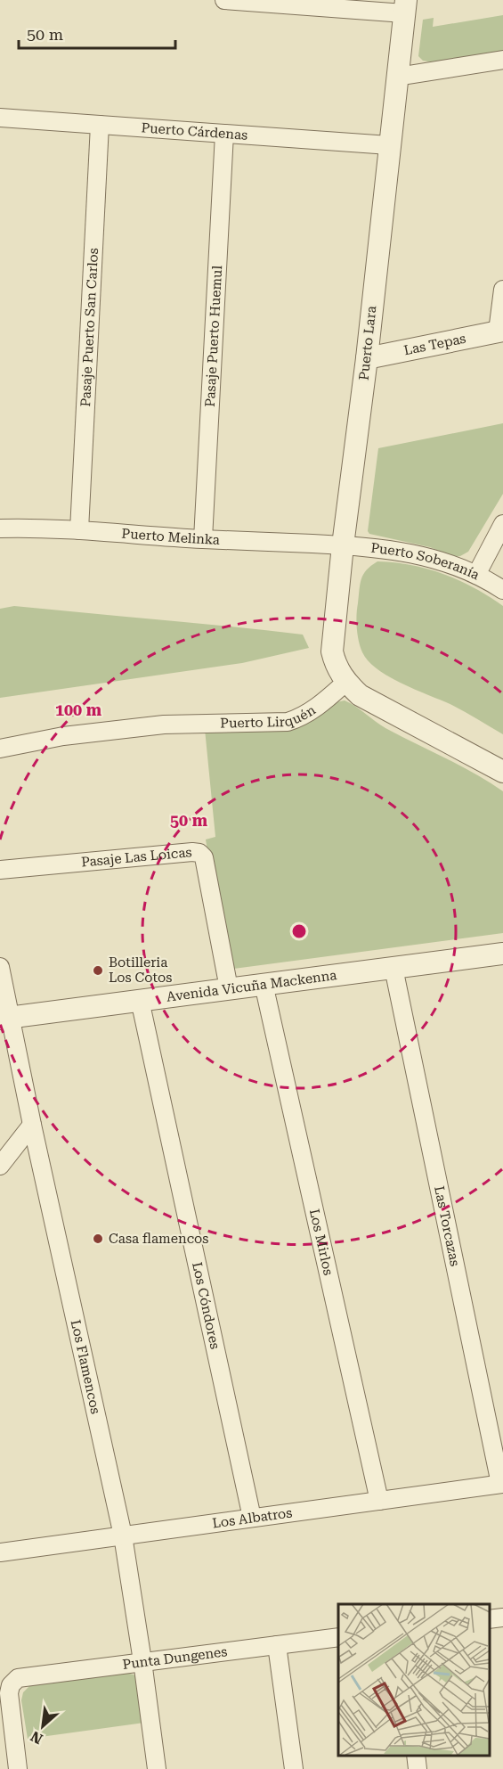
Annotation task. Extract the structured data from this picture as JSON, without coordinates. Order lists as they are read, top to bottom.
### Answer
{
  "streets": {
    "street": [
      "Puerto Cárdenas",
      "Pasaje Puerto San Carlos",
      "Pasaje Puerto Huemul",
      "Puerto Lara",
      "Las Tepas",
      "Puerto Melinka",
      "Puerto Soberanía",
      "Puerto Lirquén",
      "Pasaje Las Loicas",
      "Avenida Vicuña Mackenna",
      "Las Torcazas",
      "Los Mirlos",
      "Los Cóndores",
      "Los Flamencos",
      "Los Albatros",
      "Punta Dungenes"
    ]
  },
  "crossings": [
    ["Puerto Cárdenas", "Pasaje Puerto San Carlos"],
    ["Puerto Cárdenas", "Pasaje Puerto Huemul"],
    ["Puerto Cárdenas", "Puerto Lara"],
    ["Pasaje Puerto San Carlos", "Puerto Melinka"],
    ["Pasaje Puerto Huemul", "Puerto Melinka"],
    ["Puerto Lara", "Las Tepas"],
    ["Puerto Lara", "Puerto Melinka"],
    ["Puerto Lara", "Puerto Soberanía"],
    ["Puerto Lara", "Puerto Lirquén"],
    ["Puerto Melinka", "Puerto Soberanía"],
    ["Pasaje Las Loicas", "Avenida Vicuña Mackenna"],
    ["Avenida Vicuña Mackenna", "Las Torcazas"],
    ["Avenida Vicuña Mackenna", "Los Mirlos"],
    ["Avenida Vicuña Mackenna", "Los Cóndores"],
    ["Avenida Vicuña Mackenna", "Los Flamencos"],
    ["Las Torcazas", "Los Albatros"],
    ["Los Mirlos", "Los Albatros"],
    ["Los Cóndores", "Los Albatros"],
    ["Los Flamencos", "Los Albatros"],
    ["Los Flamencos", "Punta Dungenes"]
  ],
  "places": ["Botilleria Los Cotos", "Casa flamencos"],
  "scale_bar": "50 m",
  "north": "bottom left",
  "rings": ["100 m", "50 m"]
}
